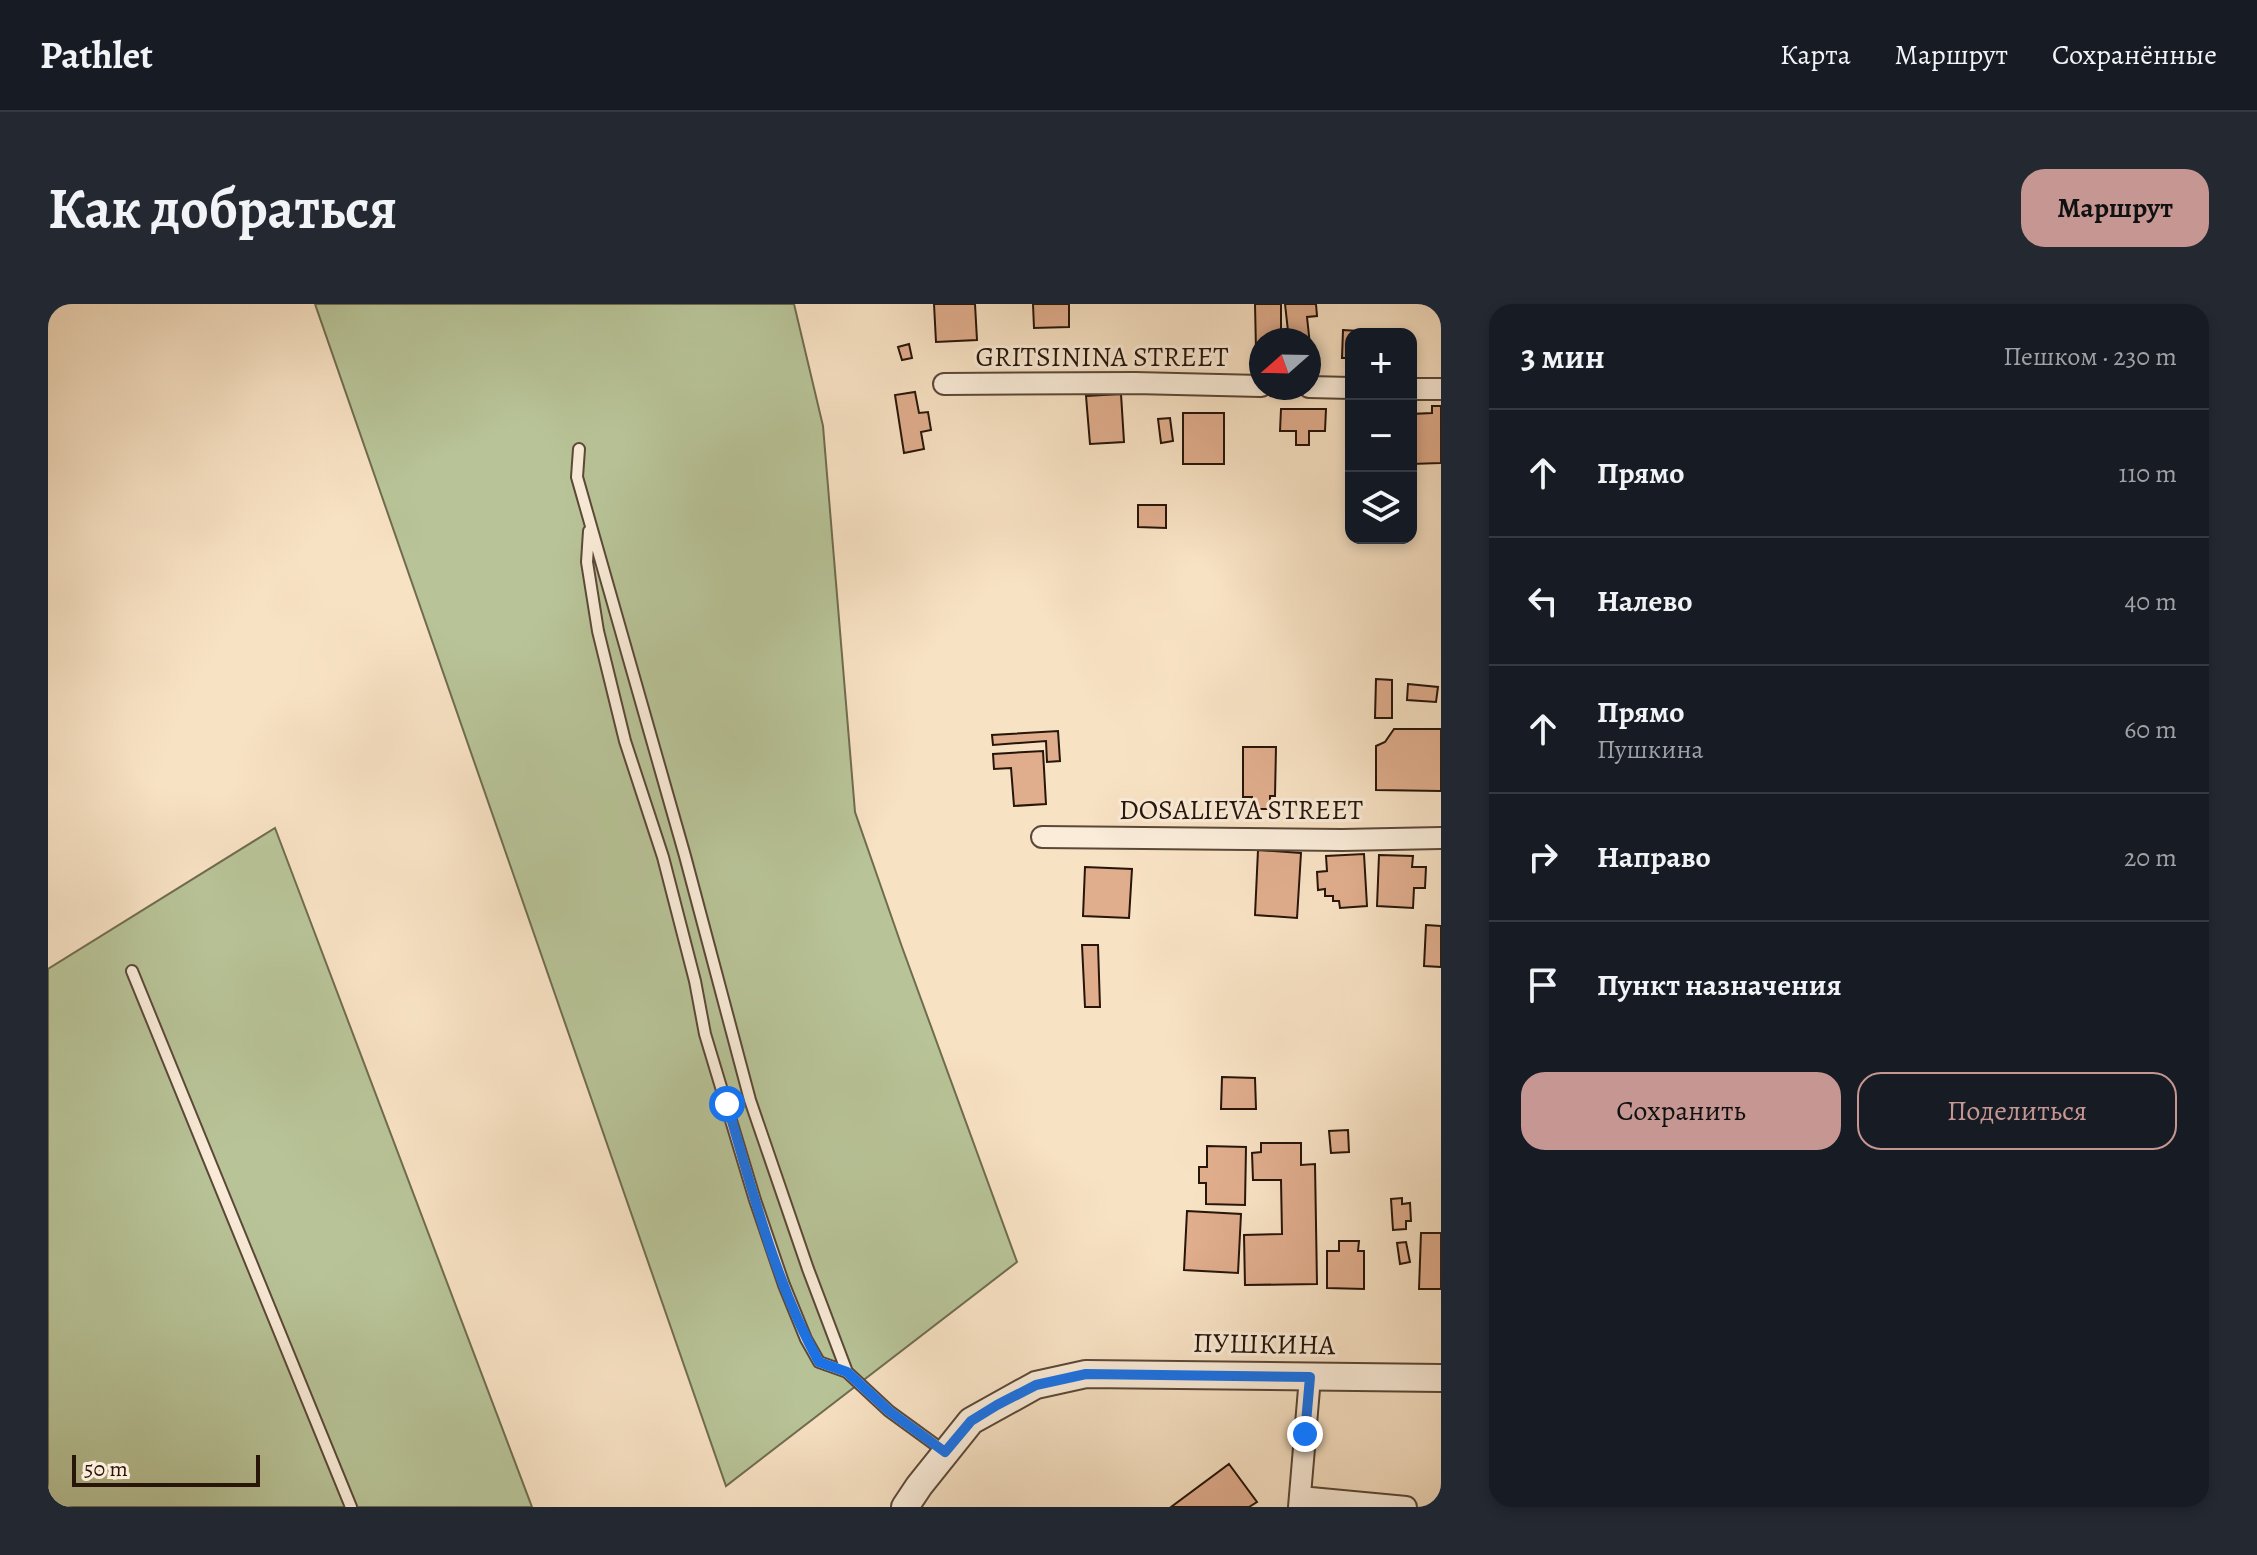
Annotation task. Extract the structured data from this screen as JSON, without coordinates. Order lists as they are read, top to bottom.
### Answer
{
  "streets": {
    "street": ["GRITSININA STREET", "DOSALIEVA STREET", "ПУШКИНА"]
  },
  "scale_bar": "50 m",
  "north": "left",
  "page": {
    "header": "Pathlet",
    "nav": ["Карта", "Маршрут", "Сохранённые"],
    "buttons": [
      "Маршрут",
      ["Сохранить", "Поделиться"]
    ],
    "title": "Как добраться",
    "heading": ["3 мин", "Пешком · 230 m"],
    "map_buttons": ["+", "−"],
    "list": [
      ["Прямо", "110 m"],
      ["Налево", "40 m"],
      ["Прямо", "Пушкина", "60 m"],
      ["Направо", "20 m"],
      "Пункт назначения"
    ],
    "scale": "50 m"
  }
}
